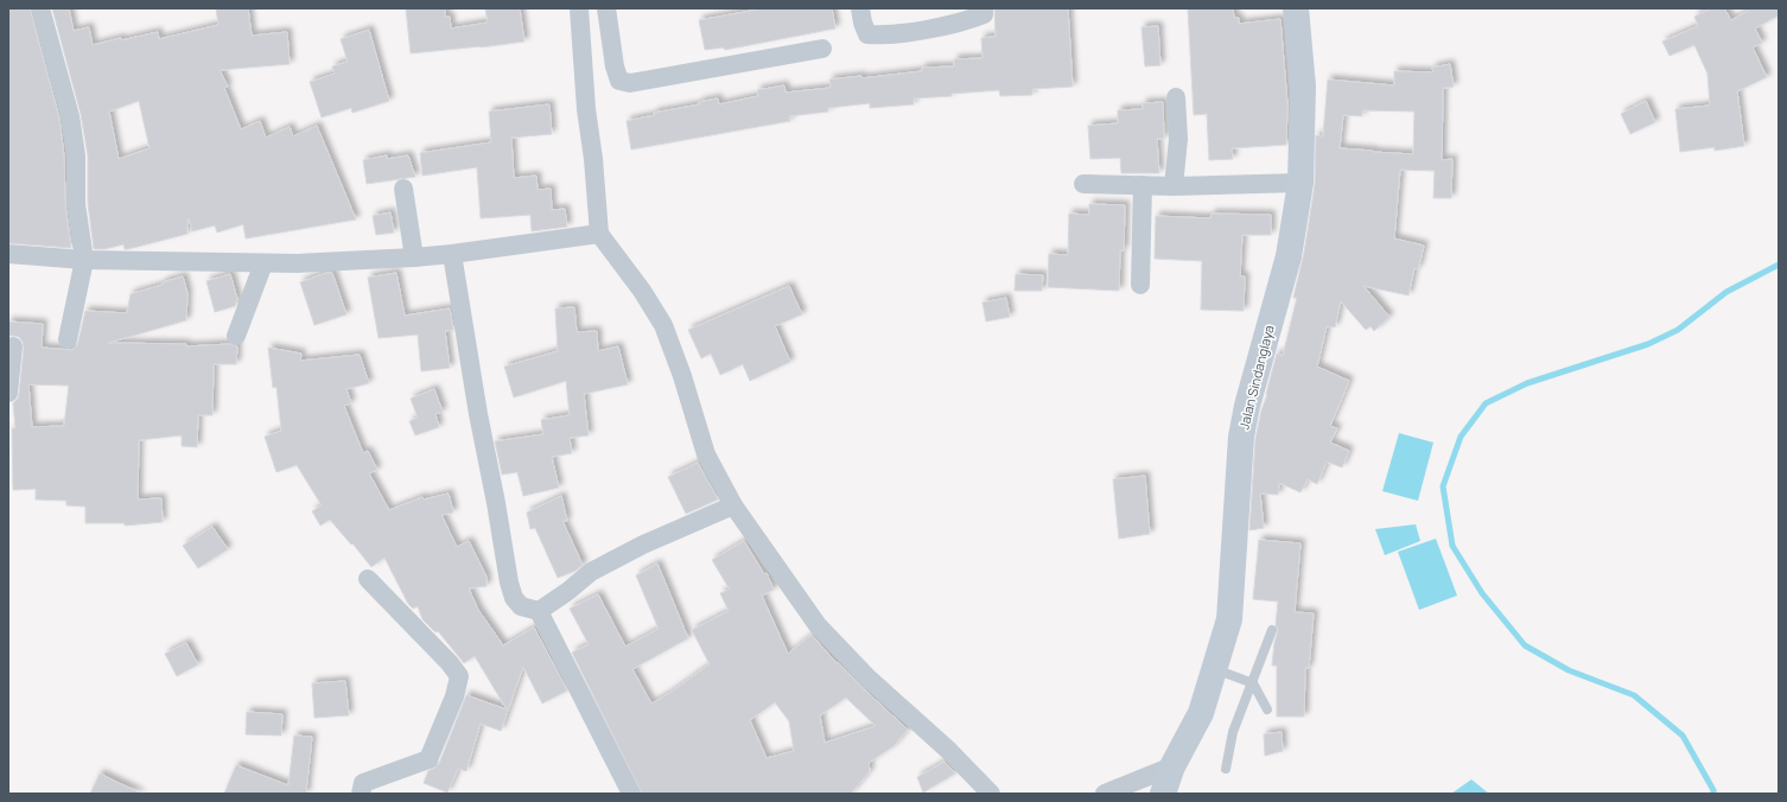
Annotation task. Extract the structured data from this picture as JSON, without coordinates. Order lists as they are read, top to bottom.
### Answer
{
  "streets": {
    "street": ["Jalan Sindanglaya"]
  }
}
